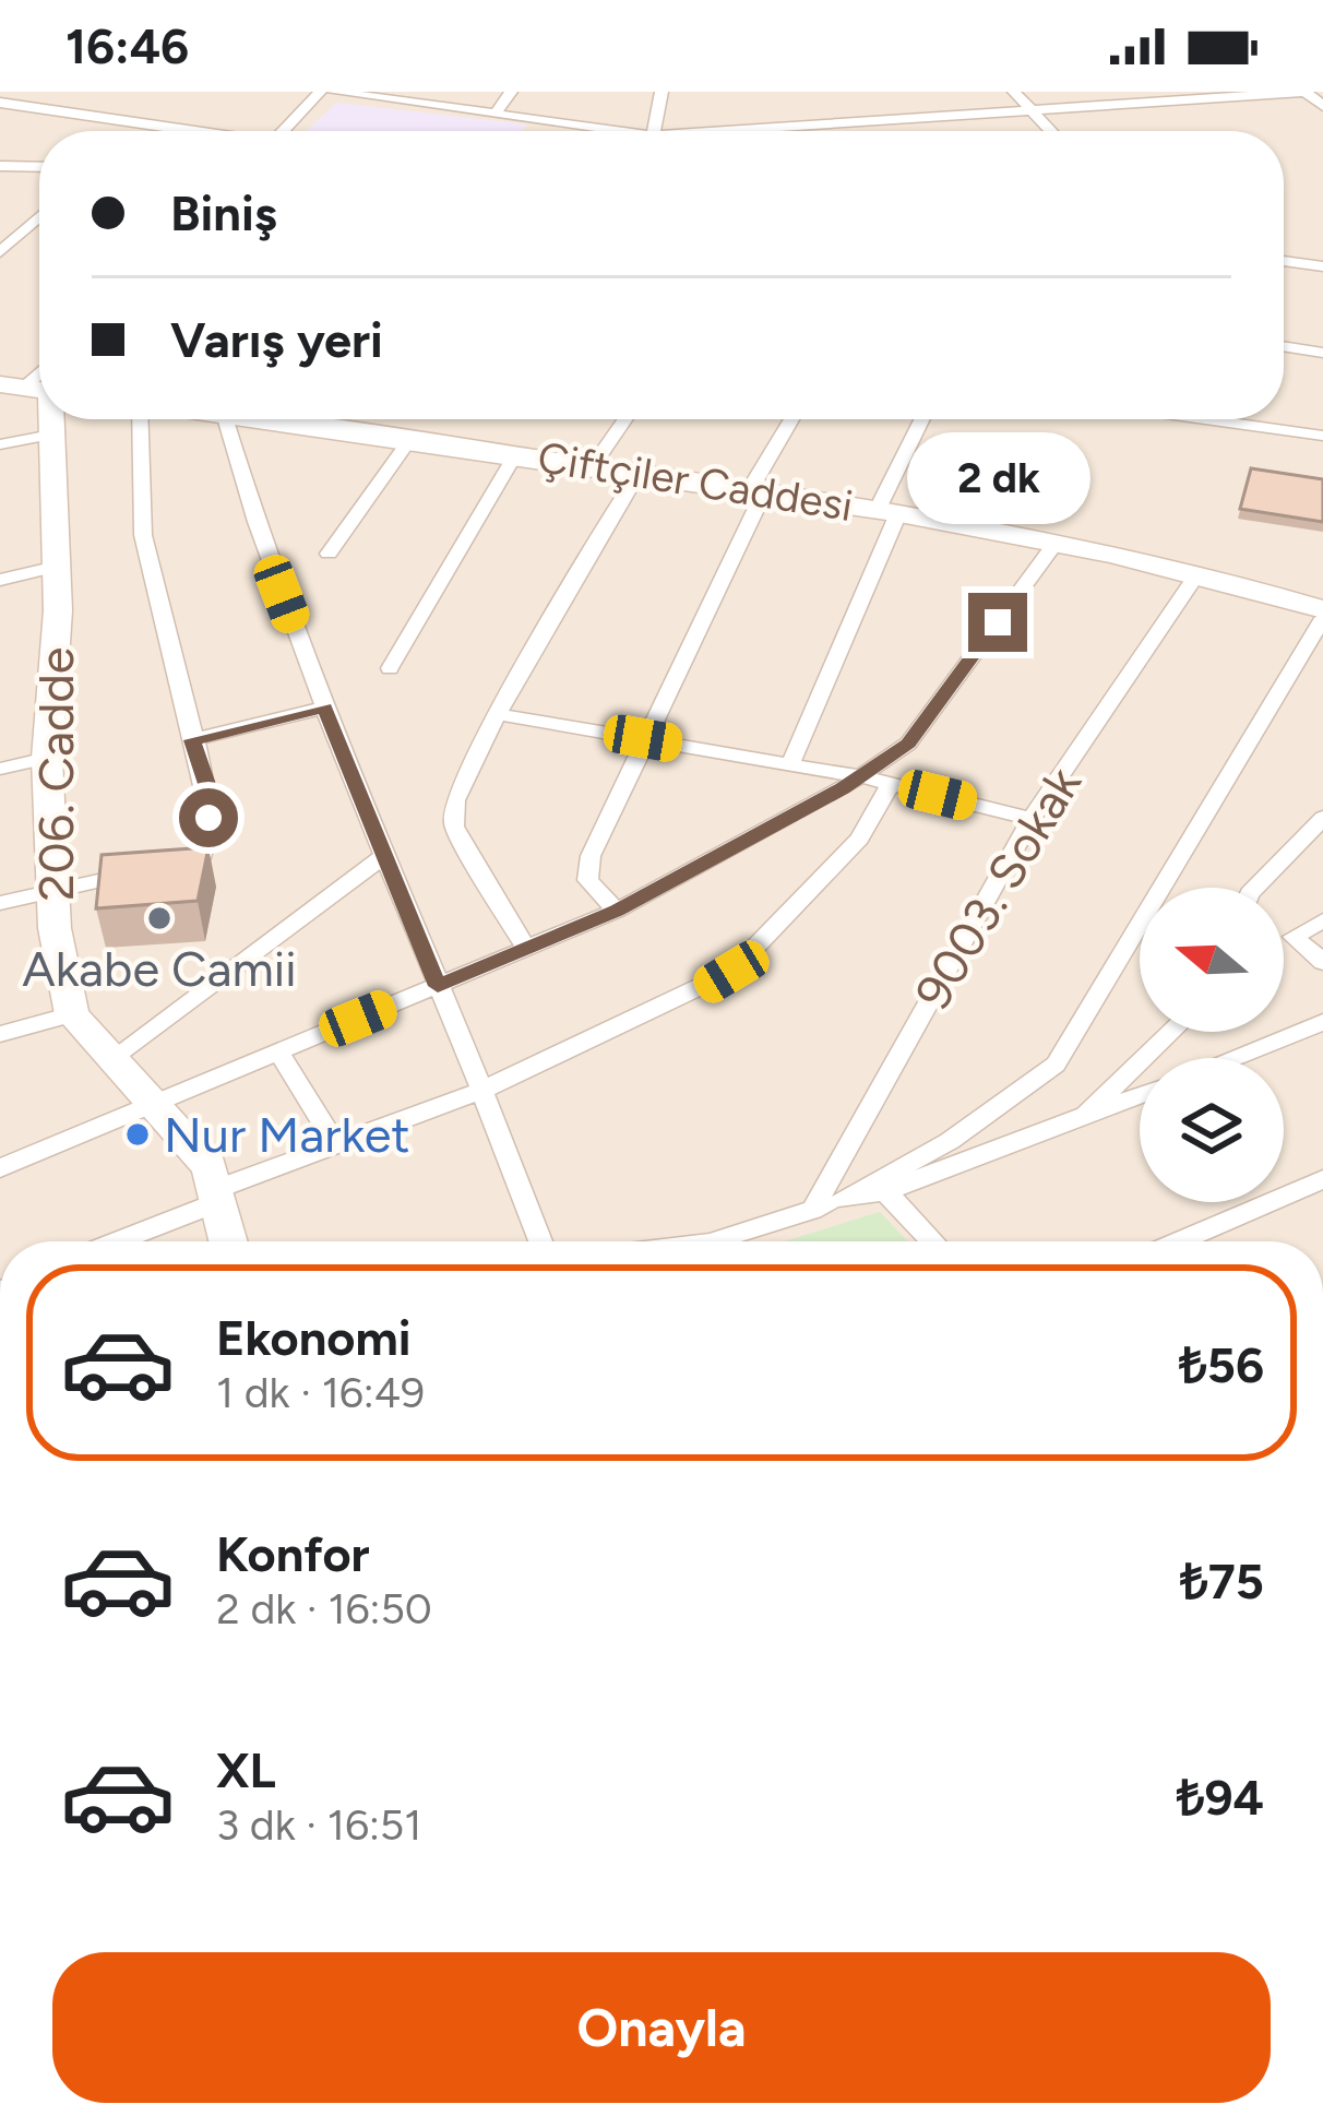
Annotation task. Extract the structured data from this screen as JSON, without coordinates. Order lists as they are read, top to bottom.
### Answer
{
  "streets": {
    "street": ["Çiftçiler Caddesi", "206. Cadde", "9003. Sokak"]
  },
  "crossings": [
    ["Çiftçiler Caddesi", "9003. Sokak"]
  ],
  "places": ["Akabe Camii", "Nur Market"],
  "north": "left",
  "page": {
    "status": "16:46",
    "banner": ["Biniş", "Varış yeri"],
    "bubble": "2 dk",
    "list": [
      {
        "name": "Ekonomi",
        "note": "1 dk · 16:49",
        "value": "₺56"
      },
      {
        "name": "Konfor",
        "note": "2 dk · 16:50",
        "value": "₺75"
      },
      {
        "name": "XL",
        "note": "3 dk · 16:51",
        "value": "₺94"
      }
    ],
    "buttons": "Onayla"
  }
}
